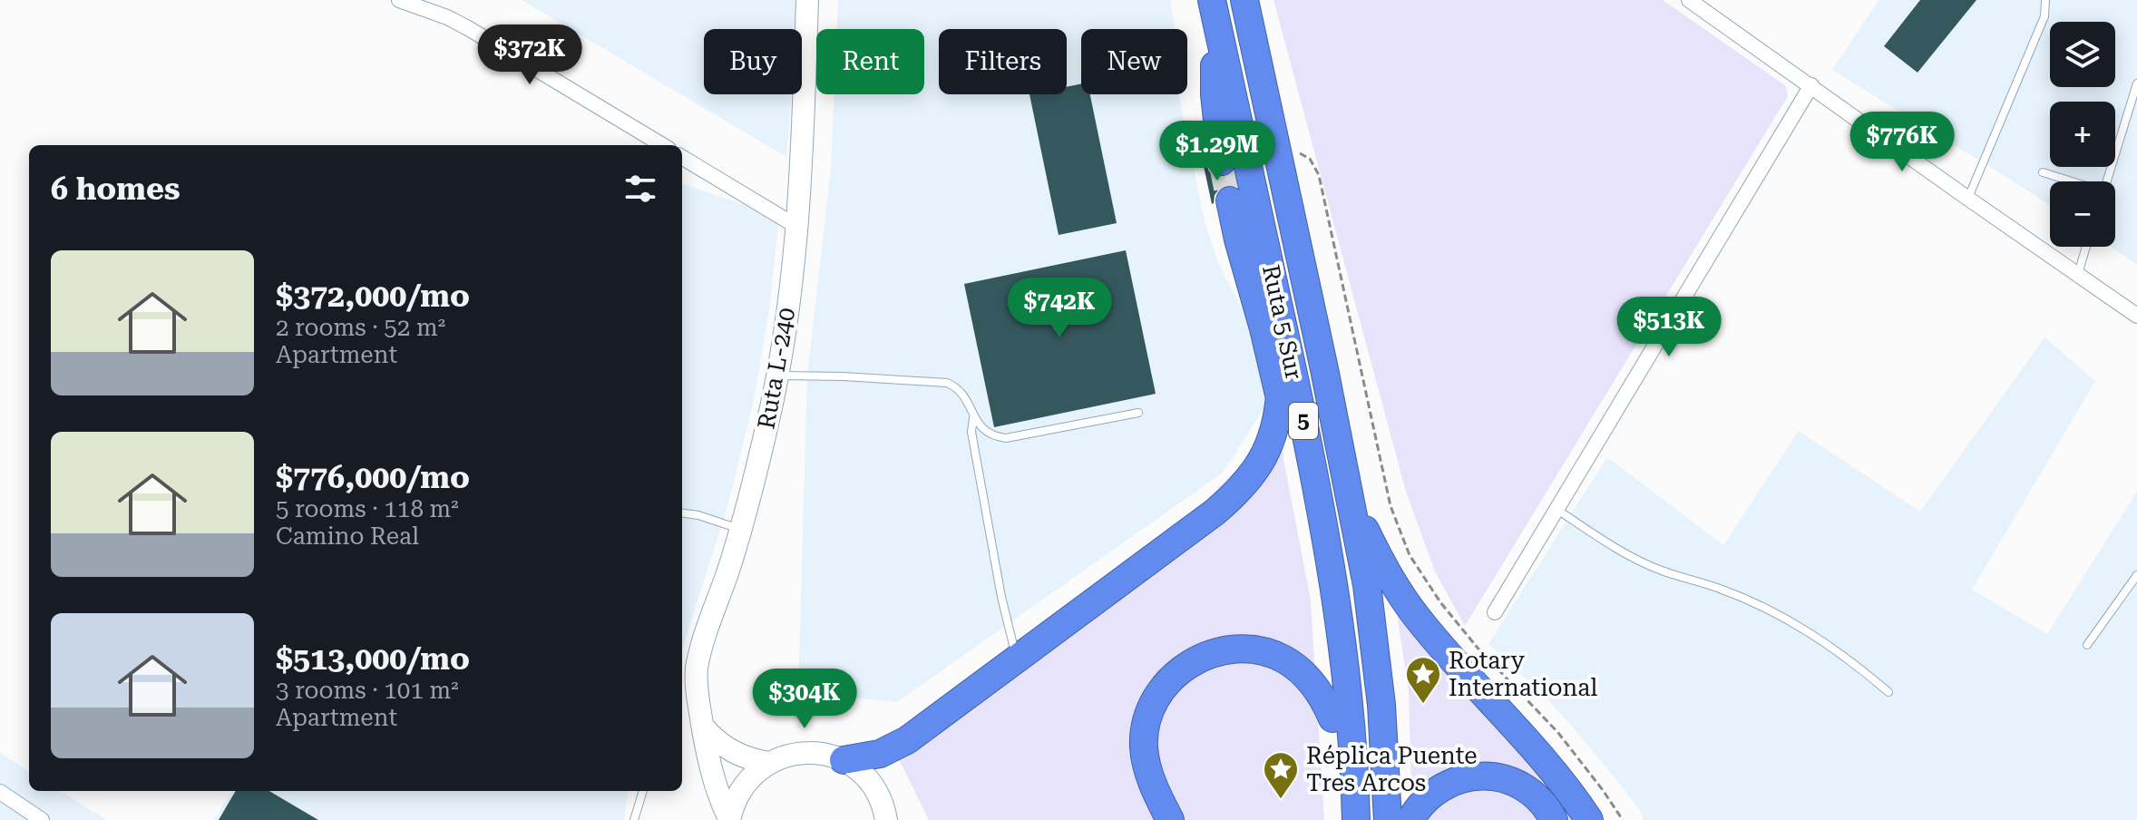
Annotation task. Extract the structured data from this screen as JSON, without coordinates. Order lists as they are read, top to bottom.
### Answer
{
  "streets": {
    "highway": ["Ruta 5 Sur", "5"],
    "street": ["Ruta L-240"]
  },
  "places": {
    "place": ["Rotary International", "Réplica Puente Tres Arcos"]
  },
  "page": {
    "map_buttons": ["+", "−"],
    "price": [
      "$372K",
      "$776K",
      "$1.29M",
      "$742K",
      "$513K",
      "$304K"
    ],
    "chip": [
      "Buy",
      "Rent",
      "Filters",
      "New"
    ],
    "heading": "6 homes",
    "list": [
      {
        "name": "$372,000/mo",
        "note": "2 rooms · 52 m² · Apartment"
      },
      {
        "name": "$776,000/mo",
        "note": "5 rooms · 118 m² · Camino Real"
      },
      {
        "name": "$513,000/mo",
        "note": "3 rooms · 101 m² · Apartment"
      }
    ]
  }
}
